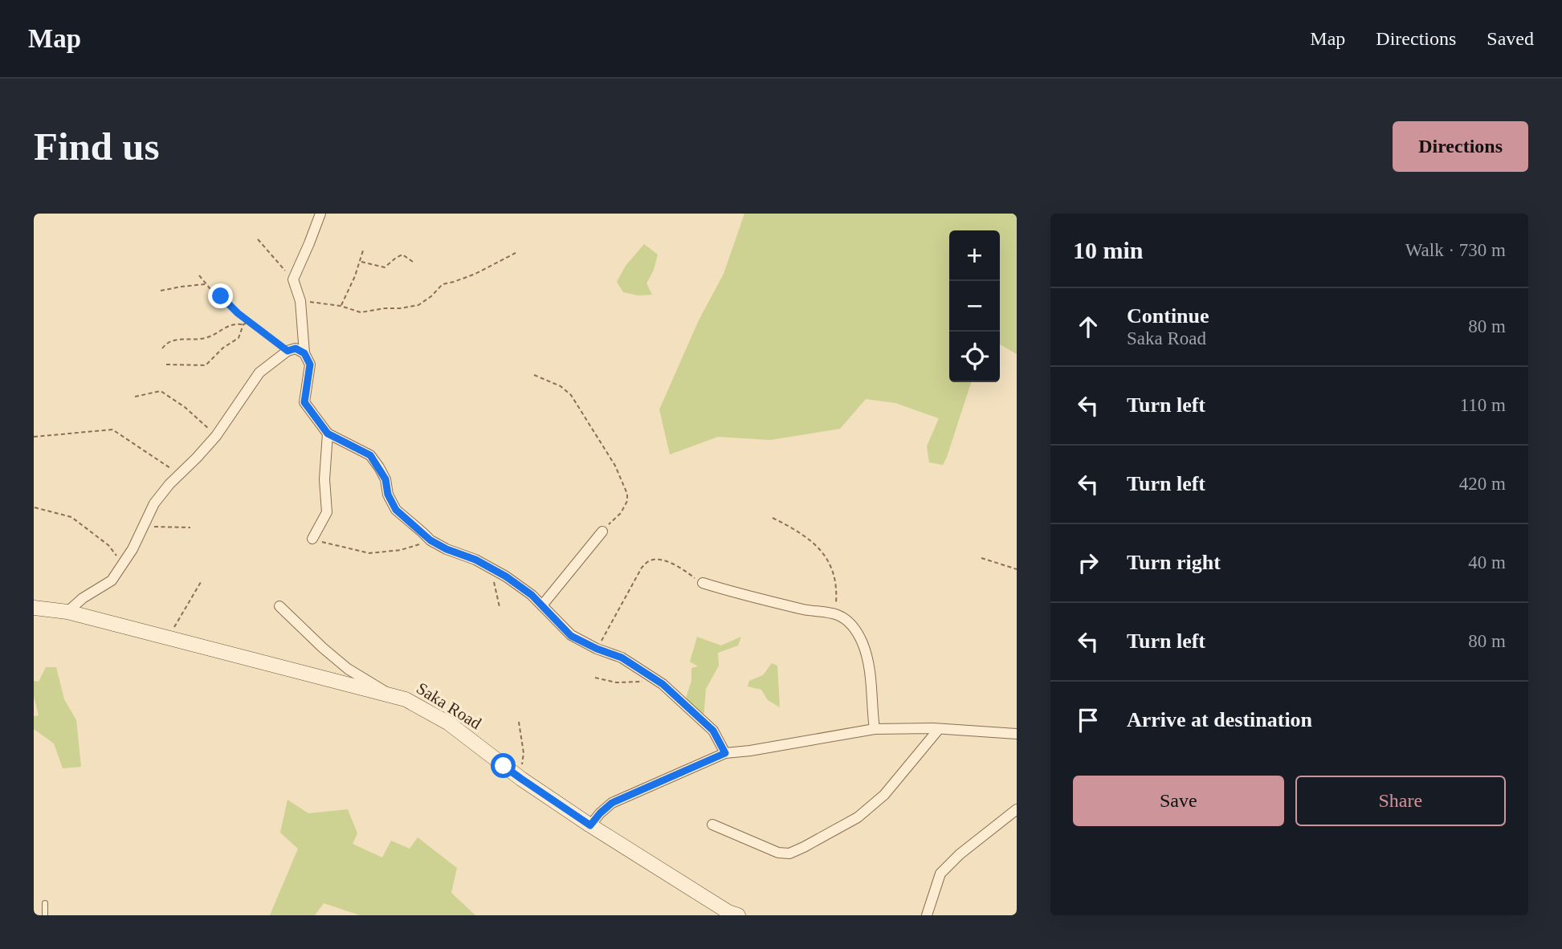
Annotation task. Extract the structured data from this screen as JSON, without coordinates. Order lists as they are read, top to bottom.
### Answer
{
  "streets": {
    "main road": ["Saka Road"]
  },
  "page": {
    "header": "Map",
    "nav": ["Map", "Directions", "Saved"],
    "buttons": [
      "Directions",
      ["Save", "Share"]
    ],
    "title": "Find us",
    "heading": ["10 min", "Walk · 730 m"],
    "map_buttons": ["+", "−"],
    "list": [
      ["Continue", "Saka Road", "80 m"],
      ["Turn left", "110 m"],
      ["Turn left", "420 m"],
      ["Turn right", "40 m"],
      ["Turn left", "80 m"],
      "Arrive at destination"
    ]
  }
}
